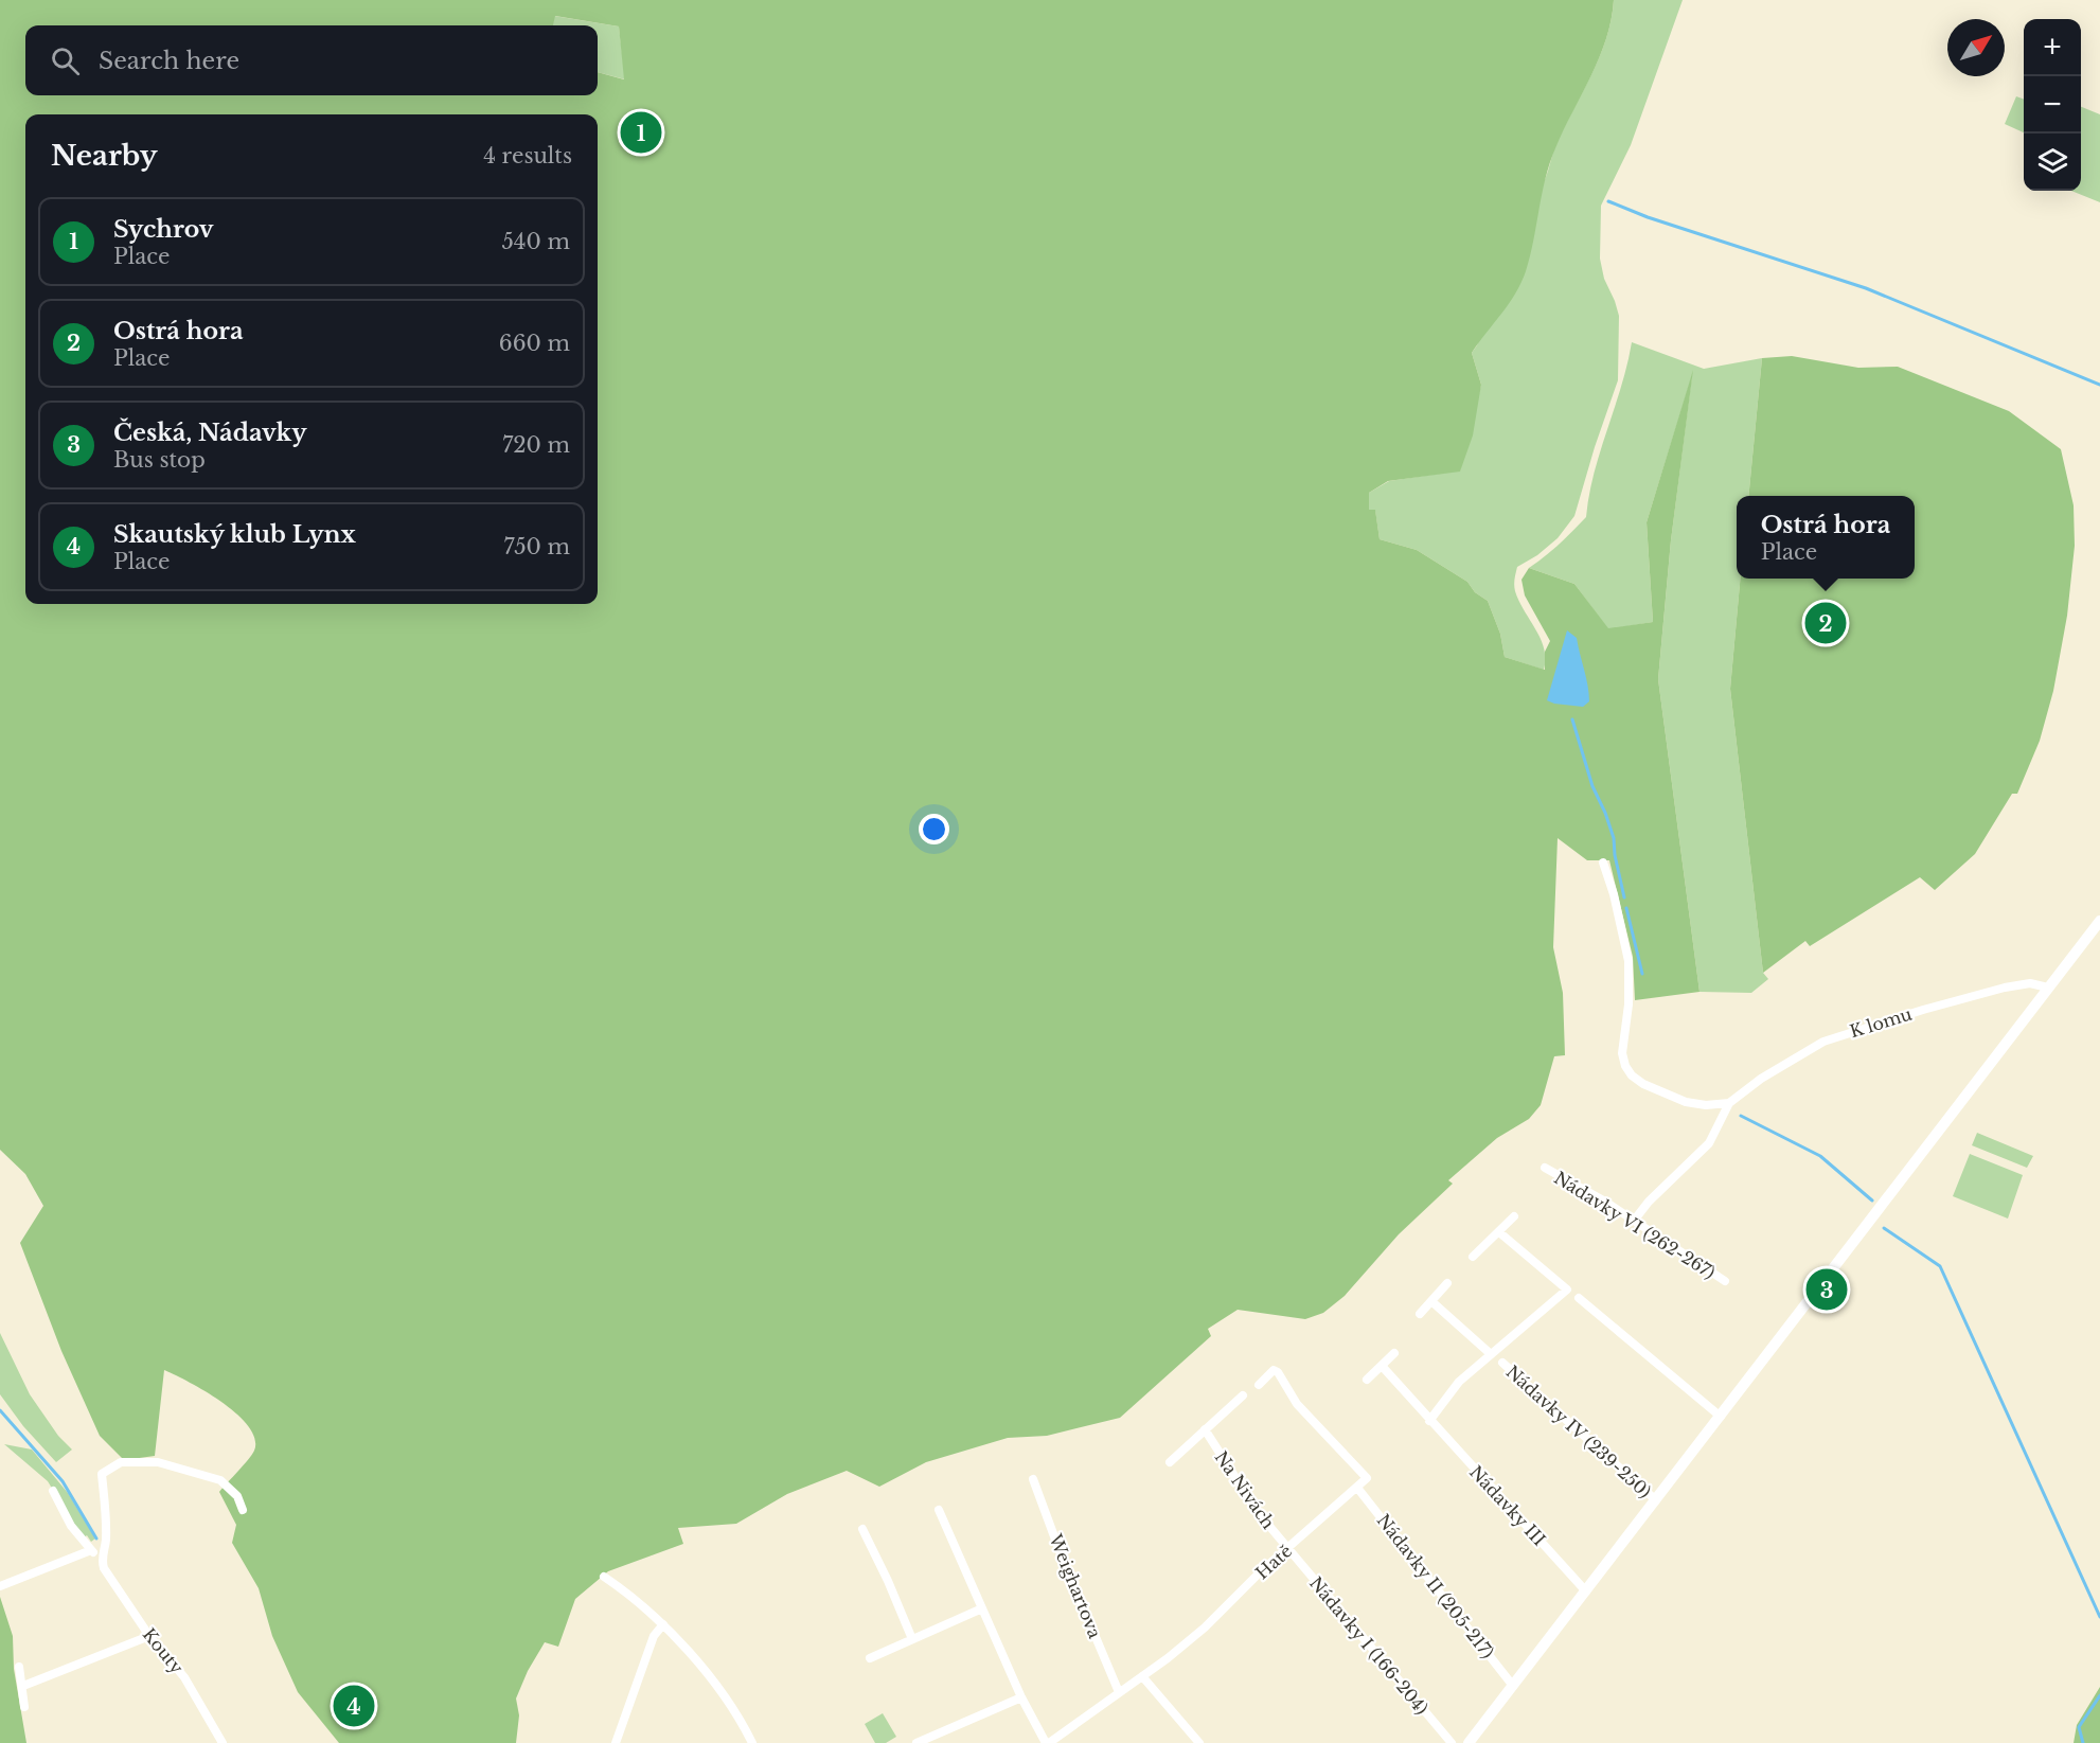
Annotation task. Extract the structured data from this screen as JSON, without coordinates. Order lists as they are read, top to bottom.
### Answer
{
  "streets": {
    "street": [
      "K lomu",
      "Nádavky VI (262-267)",
      "Nádavky IV (239-250)",
      "Na Nivách",
      "Nádavky III",
      "Hatě",
      "Weighartova",
      "Nádavky II (205-217)",
      "Nádavky I (166-204)",
      "Kouty"
    ]
  },
  "crossings": [
    ["K lomu", "Nádavky VI (262-267)"],
    ["Na Nivách", "Hatě"],
    ["Na Nivách", "Nádavky I (166-204)"],
    ["Hatě", "Weighartova"],
    ["Hatě", "Nádavky II (205-217)"],
    ["Hatě", "Nádavky I (166-204)"]
  ],
  "north": "top right",
  "page": {
    "map_buttons": ["+", "−"],
    "search": "Search here",
    "pins": [
      "1",
      "2",
      "3",
      "4"
    ],
    "heading": ["Nearby", "4 results"],
    "list": [
      {
        "mark": "1",
        "name": "Sychrov",
        "note": "Place",
        "value": "540 m"
      },
      {
        "mark": "2",
        "name": "Ostrá hora",
        "note": "Place",
        "value": "660 m"
      },
      {
        "mark": "3",
        "name": "Česká, Nádavky",
        "note": "Bus stop",
        "value": "720 m"
      },
      {
        "mark": "4",
        "name": "Skautský klub Lynx",
        "note": "Place",
        "value": "750 m"
      }
    ],
    "popup": ["Ostrá hora", "Place"]
  }
}
